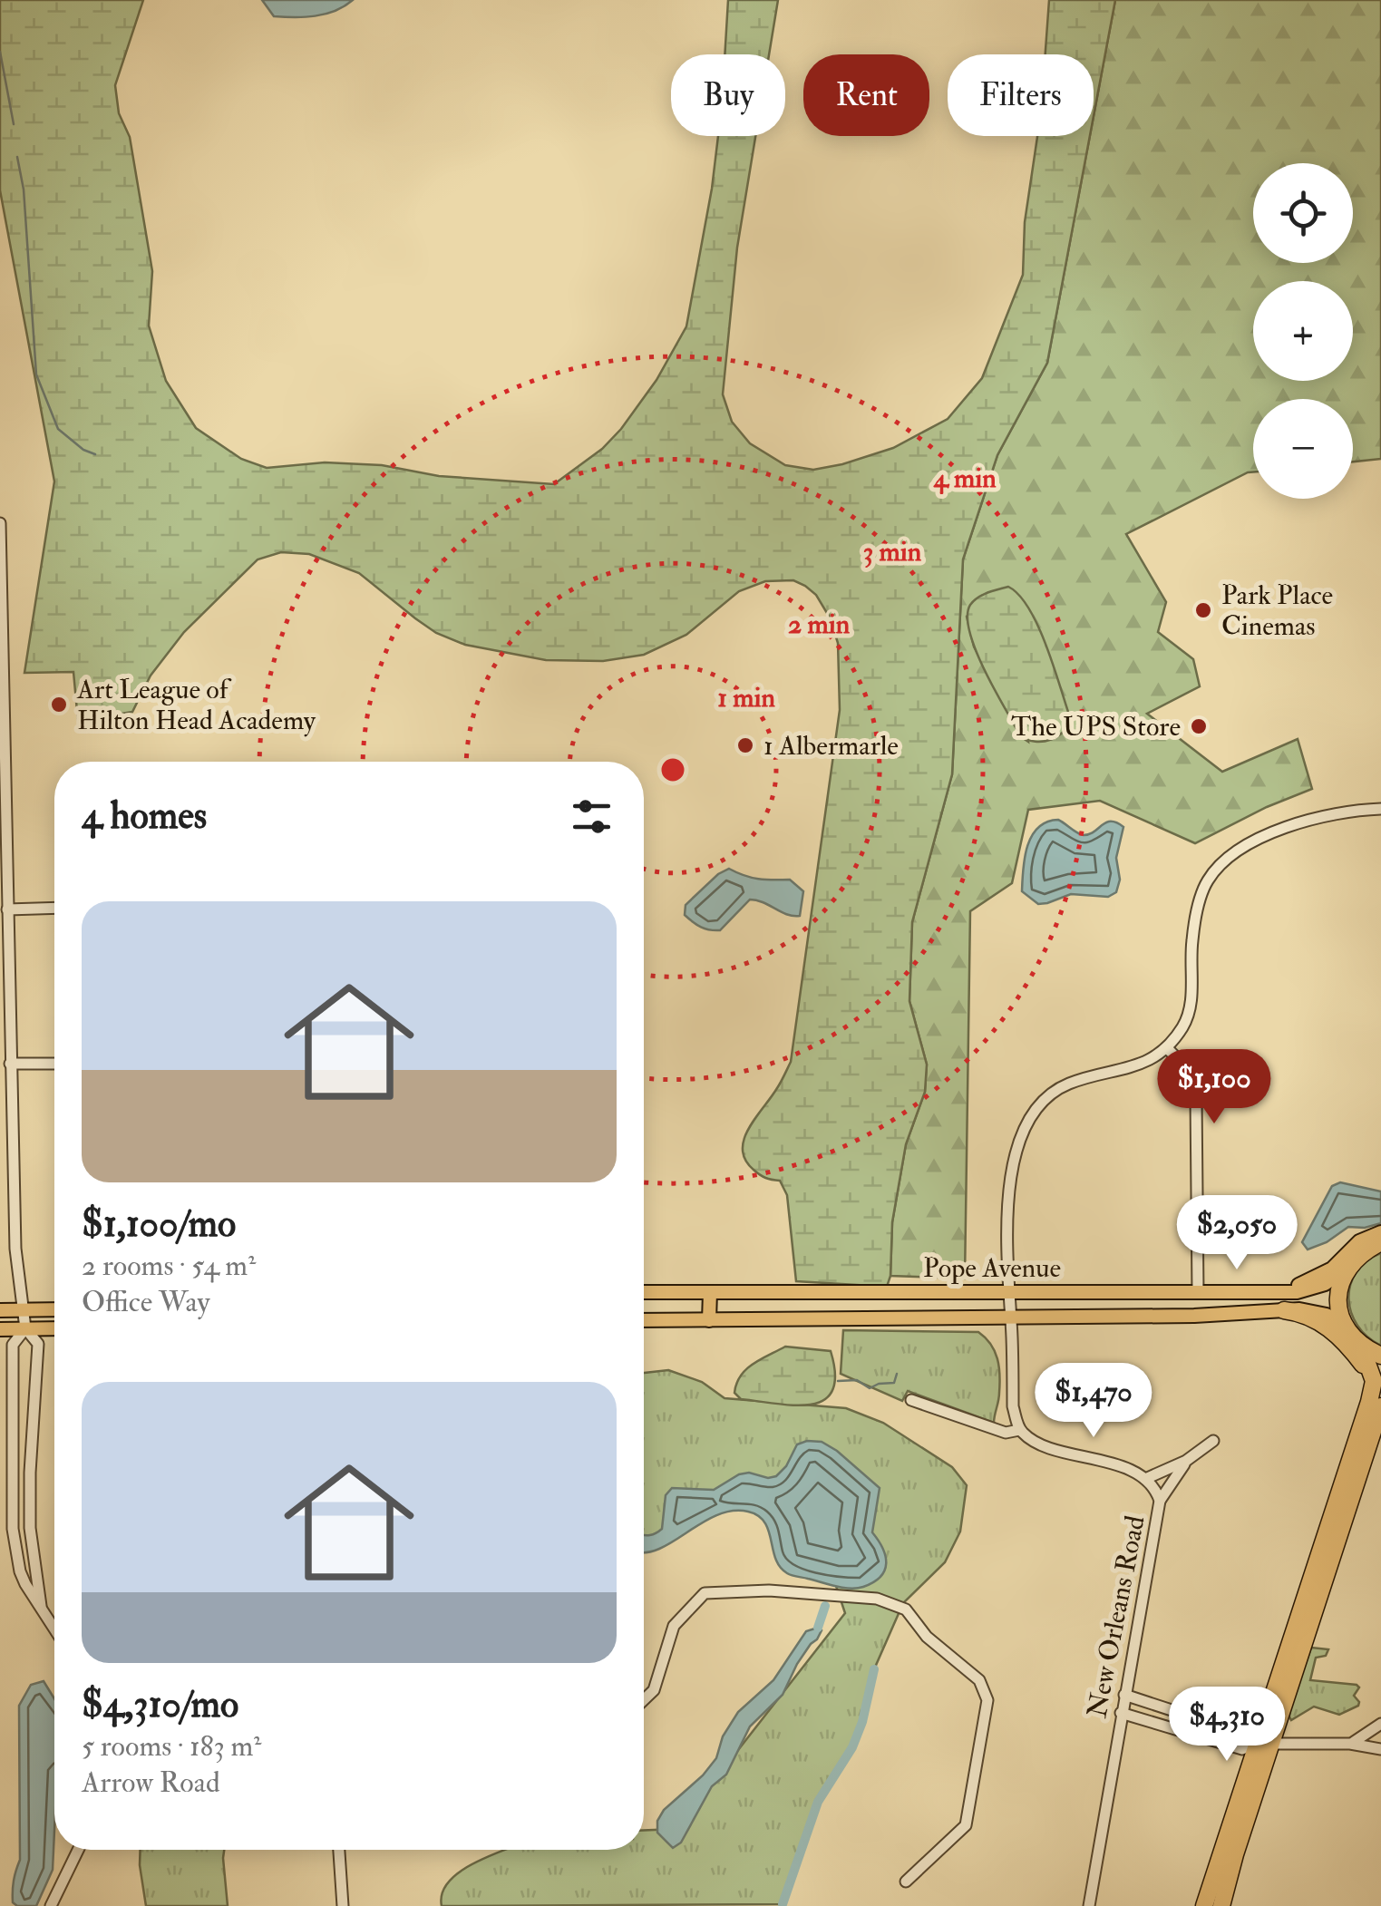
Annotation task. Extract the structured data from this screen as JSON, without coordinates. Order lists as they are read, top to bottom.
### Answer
{
  "streets": {
    "main road": ["Pope Avenue"],
    "street": ["New Orleans Road"]
  },
  "places": [
    "Park Place Cinemas",
    "Art League of Hilton Head Academy",
    "The UPS Store",
    "1 Albermarle"
  ],
  "page": {
    "chip": ["Buy", "Rent", "Filters"],
    "map_buttons": ["+", "−"],
    "heading": "4 homes",
    "list": [
      {
        "name": "$1,100/mo",
        "note": "2 rooms · 54 m² · Office Way"
      },
      {
        "name": "$4,310/mo",
        "note": "5 rooms · 183 m² · Arrow Road"
      }
    ],
    "price": [
      "$1,100",
      "$2,050",
      "$1,470",
      "$4,310"
    ]
  },
  "rings": [
    "4 min",
    "3 min",
    "2 min",
    "1 min"
  ]
}
